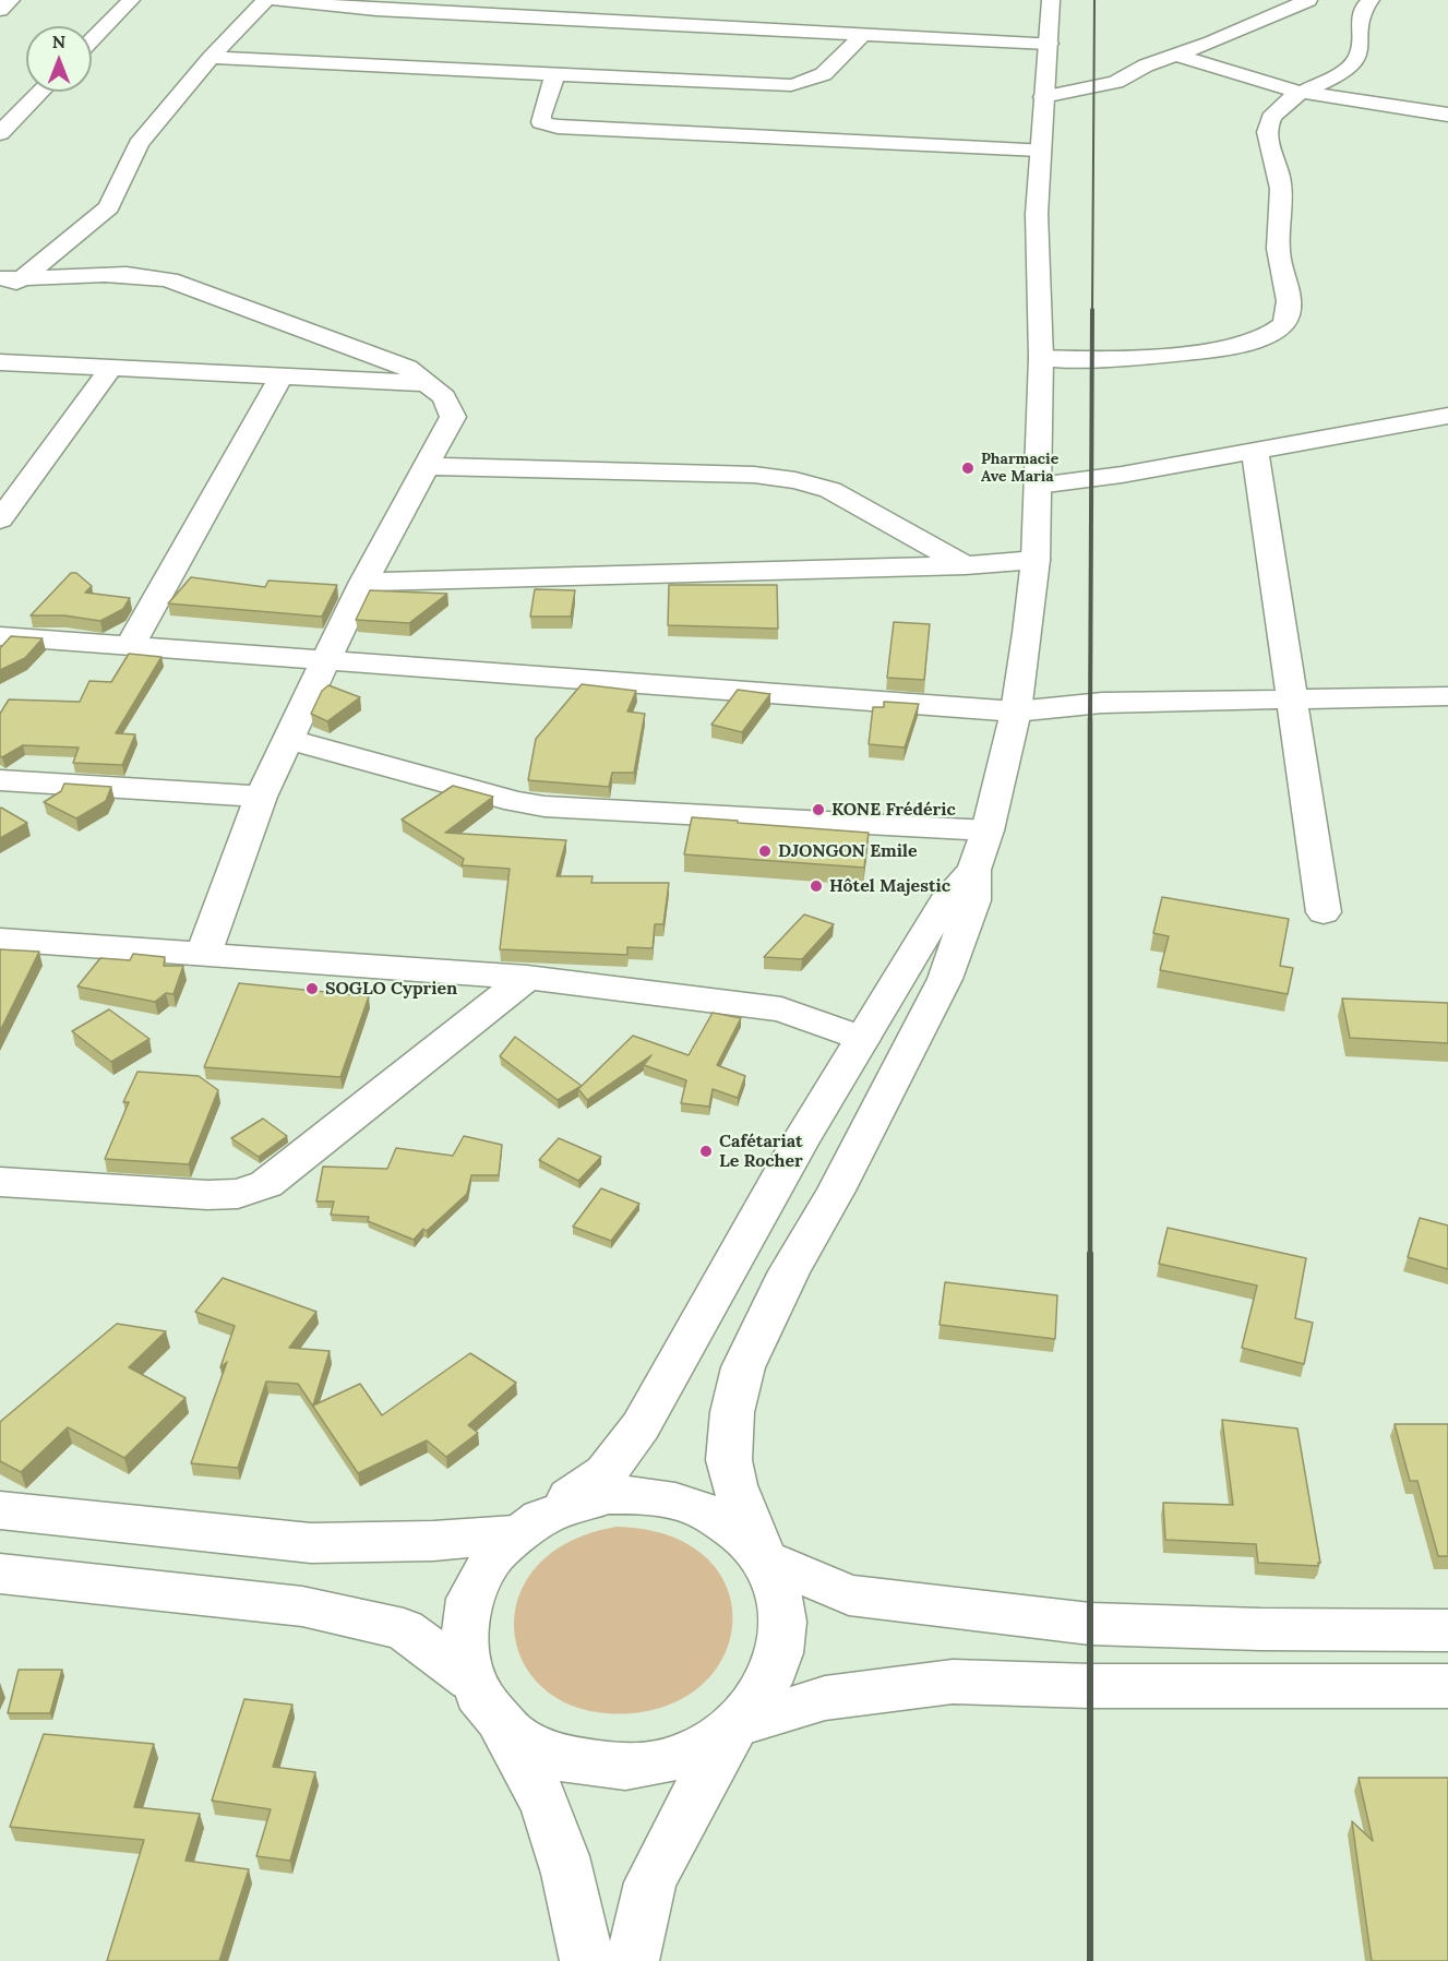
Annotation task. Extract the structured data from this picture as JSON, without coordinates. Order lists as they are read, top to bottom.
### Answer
{
  "places": [
    "Pharmacie Ave Maria",
    "KONE Frédéric",
    "DJONGON Emile",
    "Hôtel Majestic",
    "SOGLO Cyprien",
    "Cafétariat Le Rocher"
  ],
  "north": "top"
}
